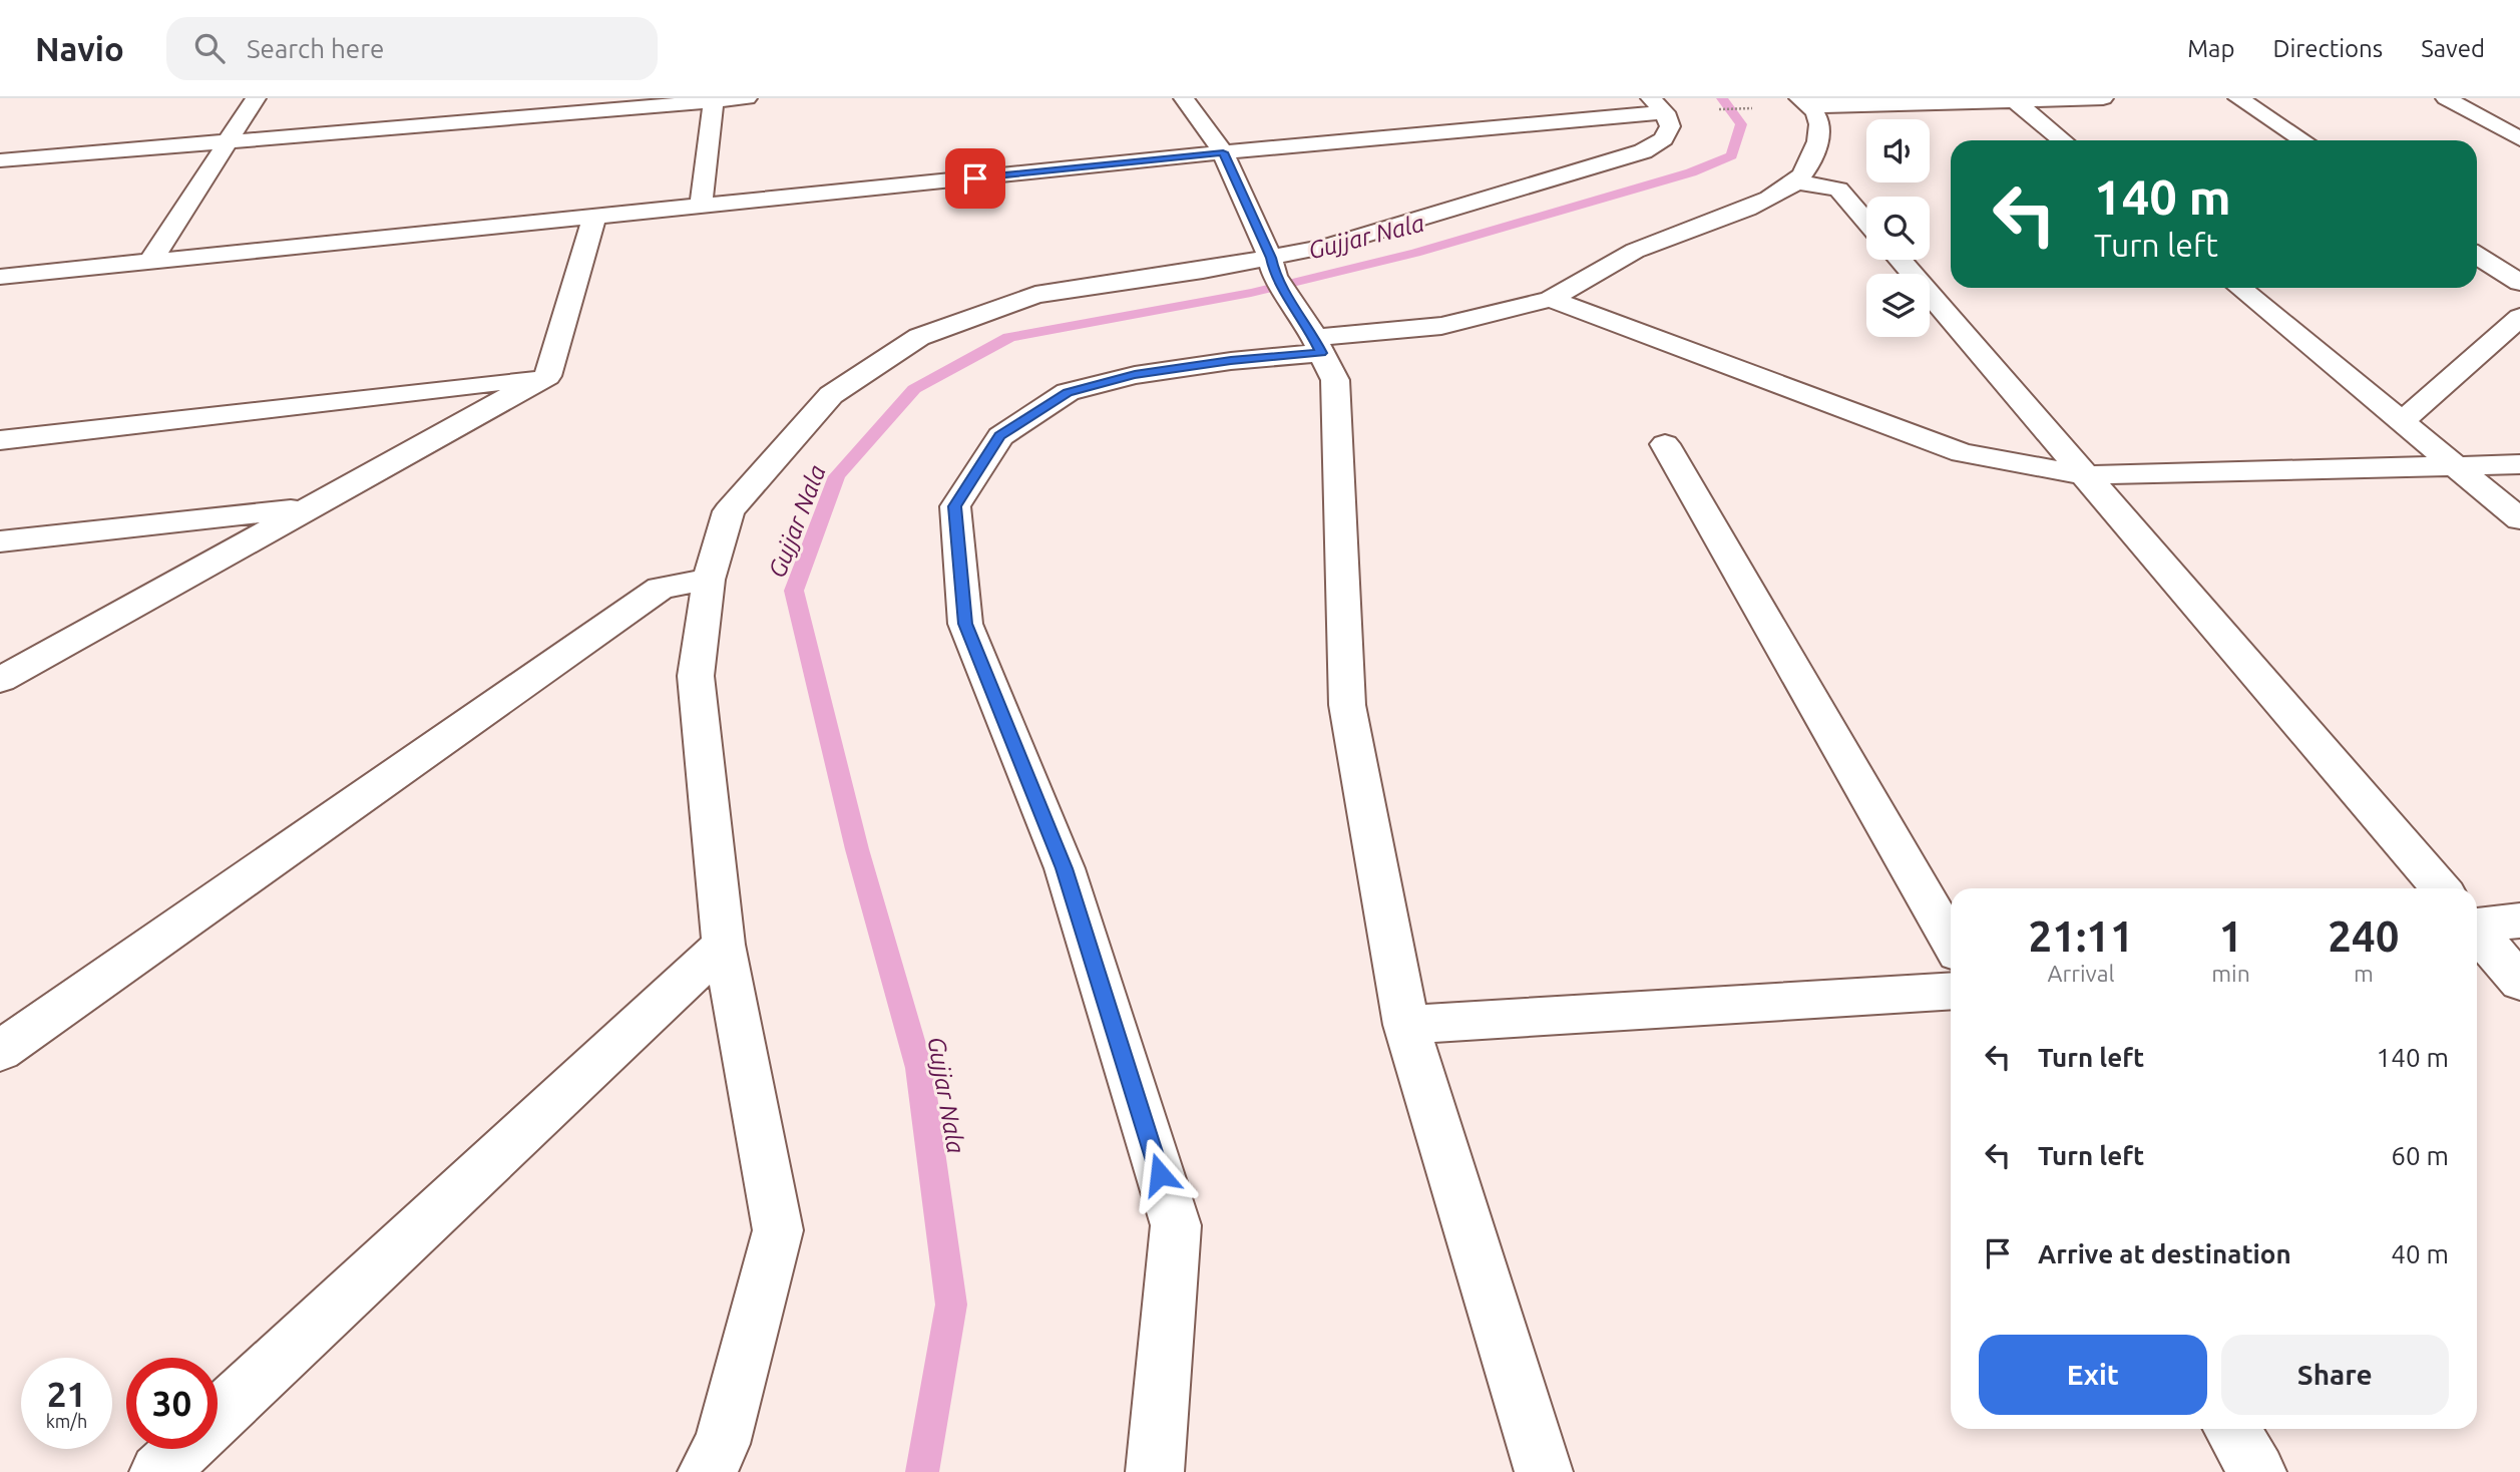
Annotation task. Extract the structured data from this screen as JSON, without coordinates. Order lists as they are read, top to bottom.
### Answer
{
  "water": ["Gujjar Nala"],
  "page": {
    "header": "Navio",
    "search": "Search here",
    "nav": ["Map", "Directions", "Saved"],
    "turn": ["140 m", "Turn left"],
    "eta": [
      "21:11",
      "Arrival",
      "1",
      "min",
      "240",
      "m"
    ],
    "list": [
      {
        "name": "Turn left",
        "value": "140 m"
      },
      {
        "name": "Turn left",
        "value": "60 m"
      },
      {
        "name": "Arrive at destination",
        "value": "40 m"
      }
    ],
    "buttons": ["Exit", "Share"],
    "speed": "21 km/h",
    "limit": "30"
  }
}
